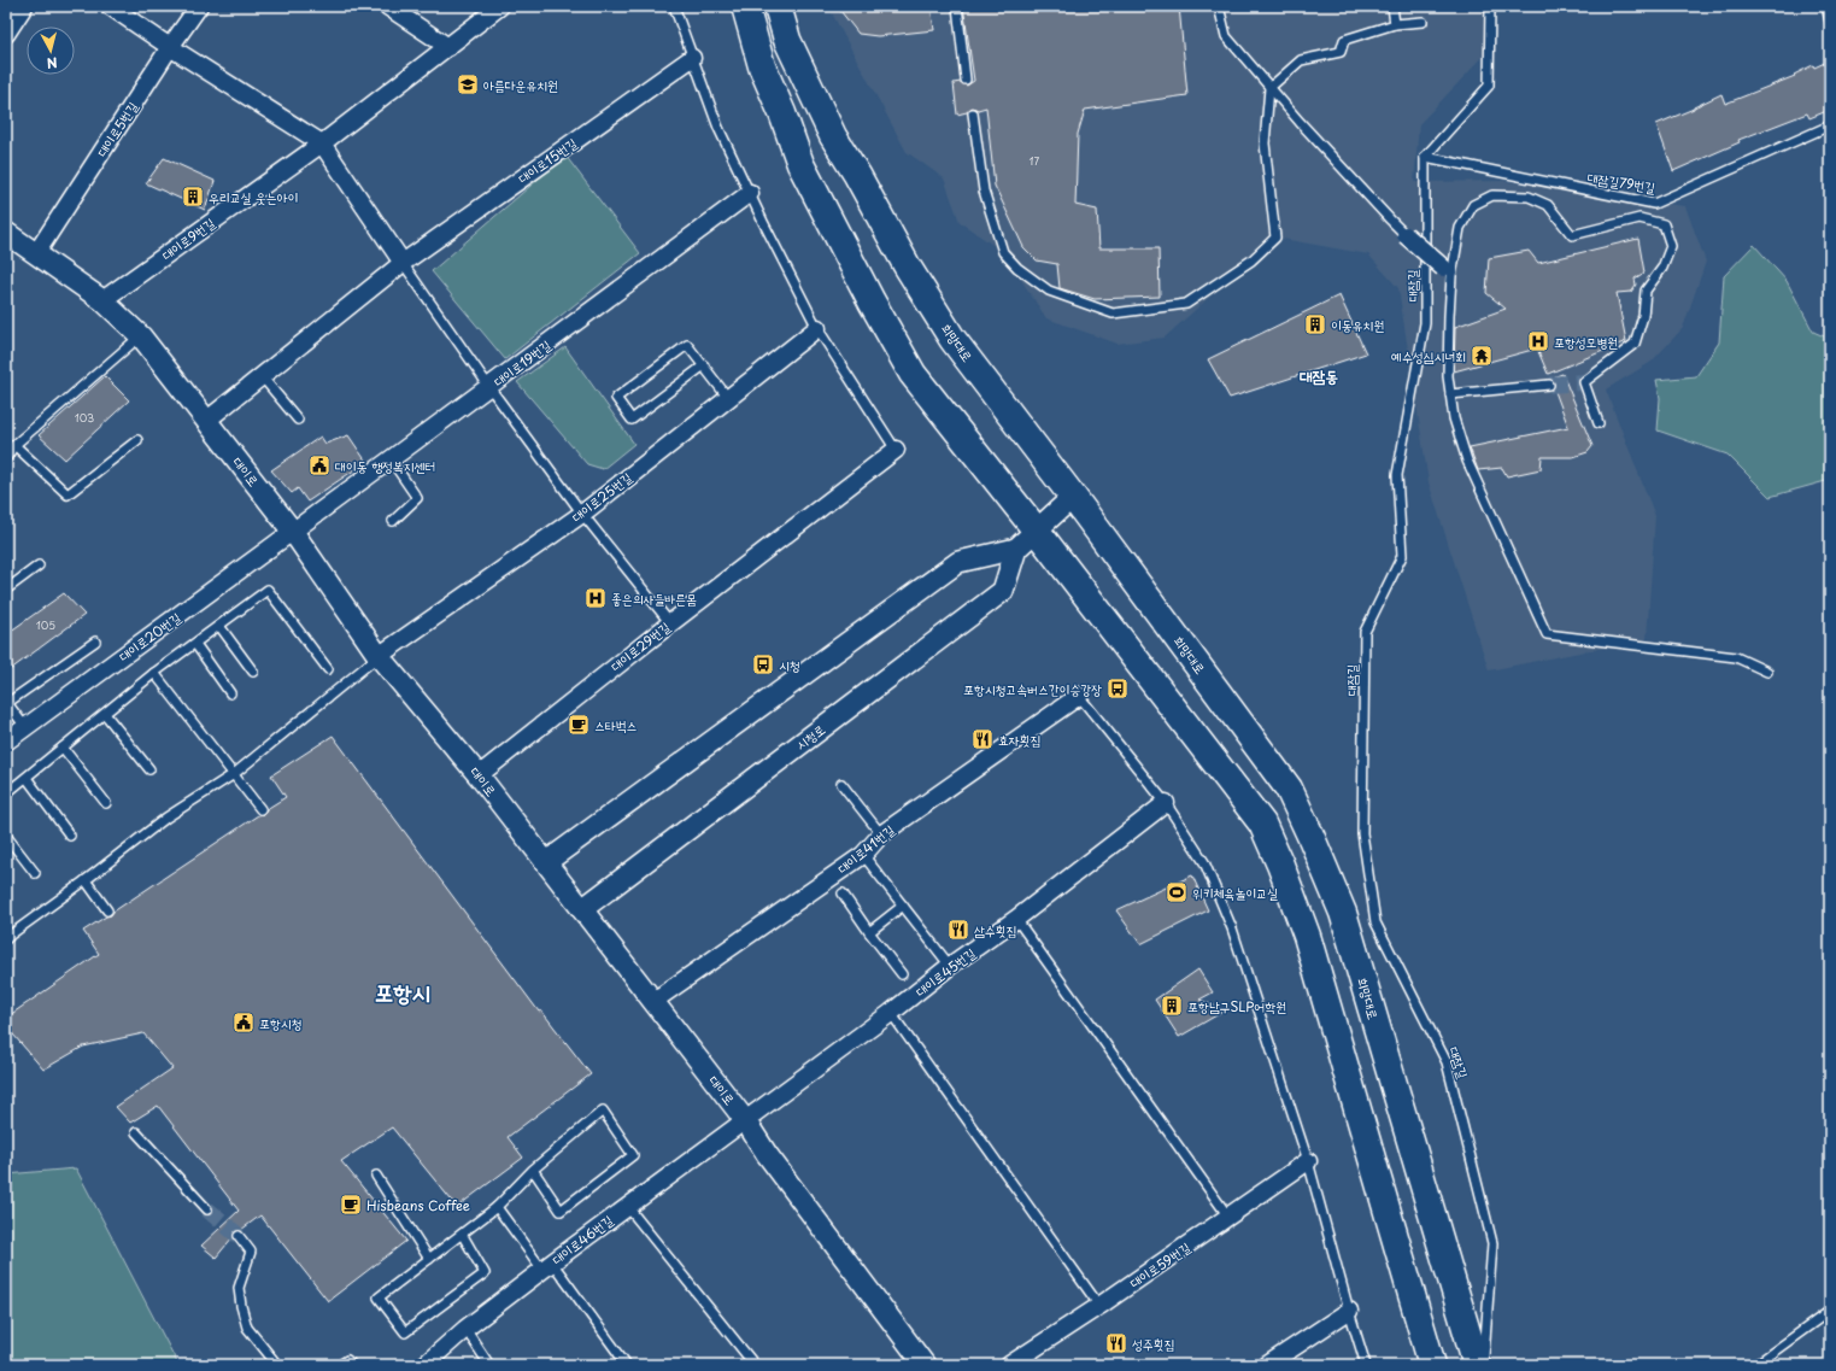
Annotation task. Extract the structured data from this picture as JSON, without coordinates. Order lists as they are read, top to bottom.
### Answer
{
  "streets": {
    "main road": ["희망대로"],
    "street": [
      "대이로5번길",
      "대이로15번길",
      "대이로9번길",
      "대이로19번길",
      "대이로",
      "대이로25번길",
      "대이로20번길",
      "대이로29번길",
      "시청로",
      "대이로41번길",
      "대이로45번길",
      "대이로46번길",
      "대이로59번길"
    ],
    "lane": ["대잠길79번길", "대잠길"]
  },
  "crossings": [
    ["대이로5번길", "대이로"],
    ["대이로15번길", "대이로"],
    ["대잠길79번길", "대잠길"],
    ["대이로9번길", "대이로"],
    ["희망대로", "시청로"],
    ["대이로19번길", "대이로"],
    ["대이로19번길", "대이로20번길"],
    ["대이로", "대이로25번길"],
    ["대이로", "대이로20번길"],
    ["대이로", "대이로29번길"],
    ["대이로", "시청로"],
    ["대이로", "대이로41번길"],
    ["대이로", "대이로45번길"],
    ["대이로", "대이로46번길"],
    ["대이로45번길", "대이로46번길"]
  ],
  "districts": ["대잠동", "포항시"],
  "places": {
    "school or university": ["아름다운유치원"],
    "building": ["우리교실 웃는아이", "이동유치원", "포항남구SLP어학원"],
    "hospital": ["포항성모병원", "좋은의사들바른몸"],
    "temple": ["예수성심시녀회"],
    "public building": ["대이동 행정복지센터", "포항시청"],
    "bus stop": ["시청", "포항시청고속버스간이승강장"],
    "cafe": ["스타벅스", "Hisbeans Coffee"],
    "restaurant": ["효자횟집", "삼수횟집", "성주횟집"],
    "sports": ["위키체육놀이교실"]
  },
  "house_numbers": ["17", "103", "105"],
  "north": "bottom"
}
